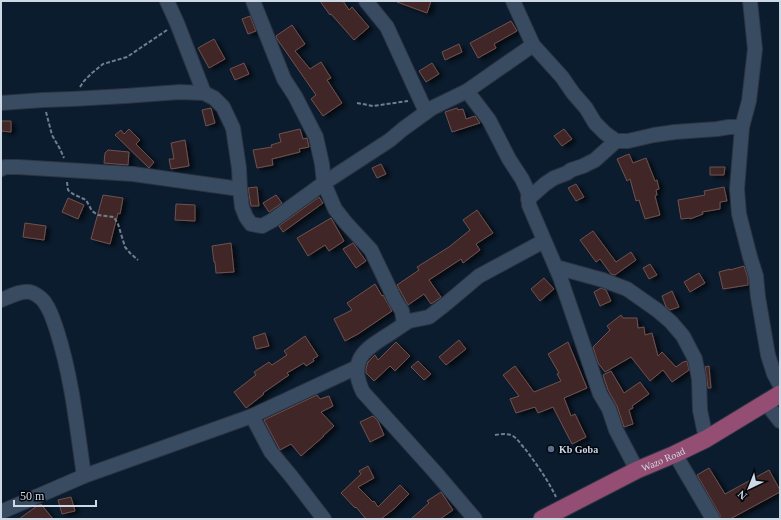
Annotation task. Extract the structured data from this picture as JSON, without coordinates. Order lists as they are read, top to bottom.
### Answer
{
  "streets": {
    "main road": ["Wazo Road"]
  },
  "places": ["Kb Goba"],
  "scale_bar": "50 m",
  "north": "bottom left"
}
